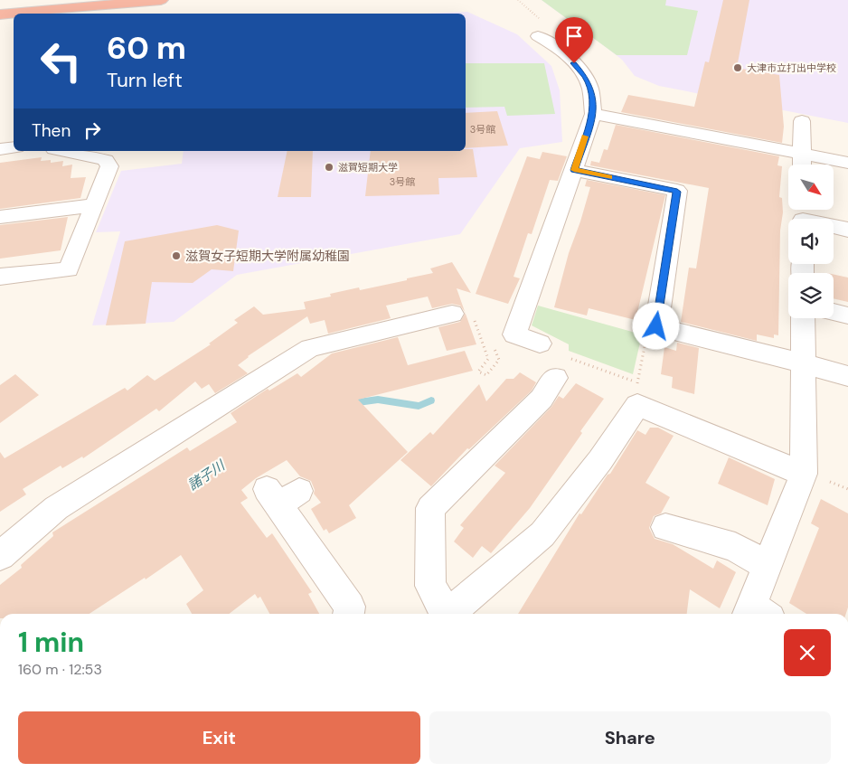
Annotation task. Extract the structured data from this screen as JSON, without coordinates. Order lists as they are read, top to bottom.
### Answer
{
  "water": ["諸子川"],
  "places": ["大津市立打出中学校", "滋賀短期大学", "滋賀女子短期大学附属幼稚園"],
  "house_numbers": ["3号館", "3号館"],
  "north": "bottom right",
  "page": {
    "turn": ["60 m", "Turn left"],
    "then": "Then",
    "heading": ["1 min", "160 m · 12:53"],
    "buttons": ["Exit", "Share"]
  }
}
